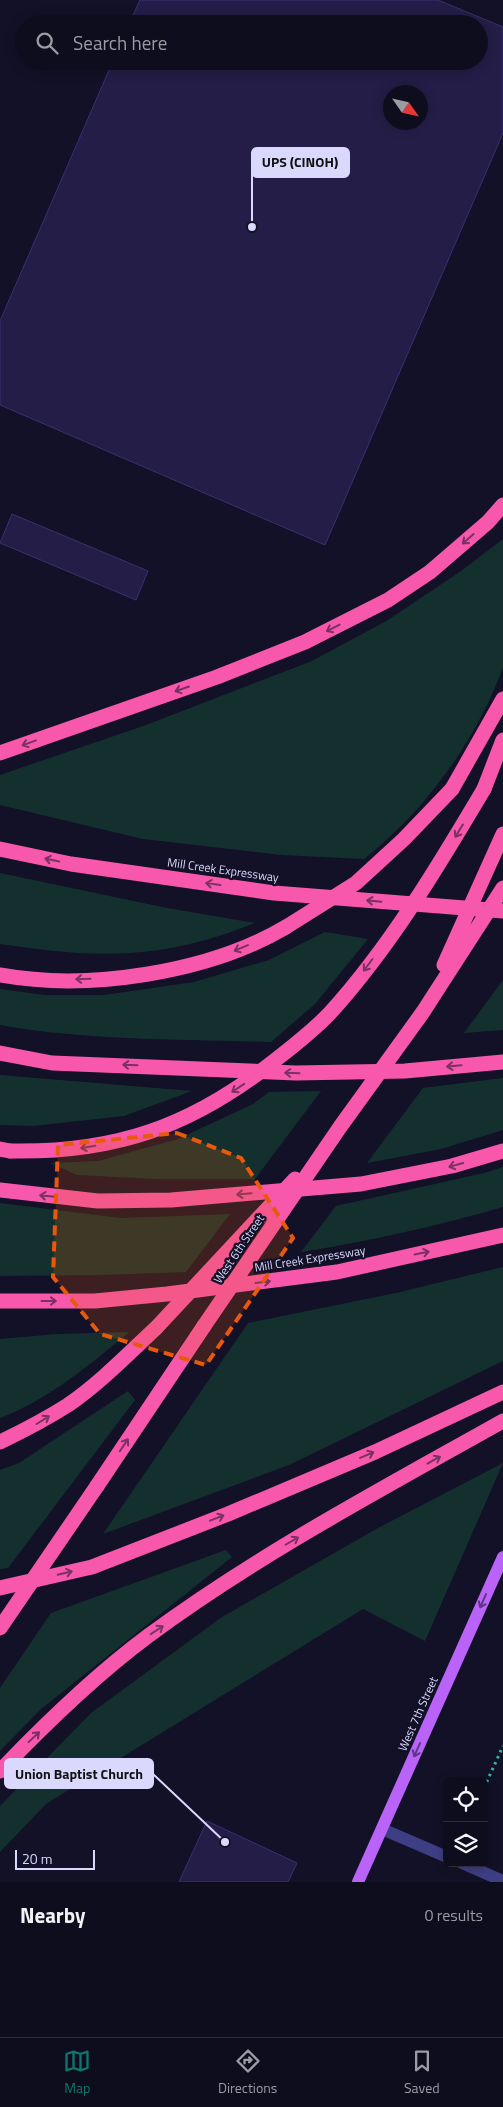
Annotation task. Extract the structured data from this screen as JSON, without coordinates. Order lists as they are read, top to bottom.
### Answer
{
  "streets": {
    "highway": ["Mill Creek Expressway", "West 6th Street"],
    "main road": ["West 7th Street"]
  },
  "one_way": ["West 7th Street"],
  "places": ["UPS (CINOH)", "Union Baptist Church"],
  "scale_bar": "20 m",
  "north": "bottom right",
  "page": {
    "search": "Search here",
    "scale": "20 m",
    "heading": ["Nearby", "0 results"],
    "nav": ["Map", "Directions", "Saved"]
  }
}
